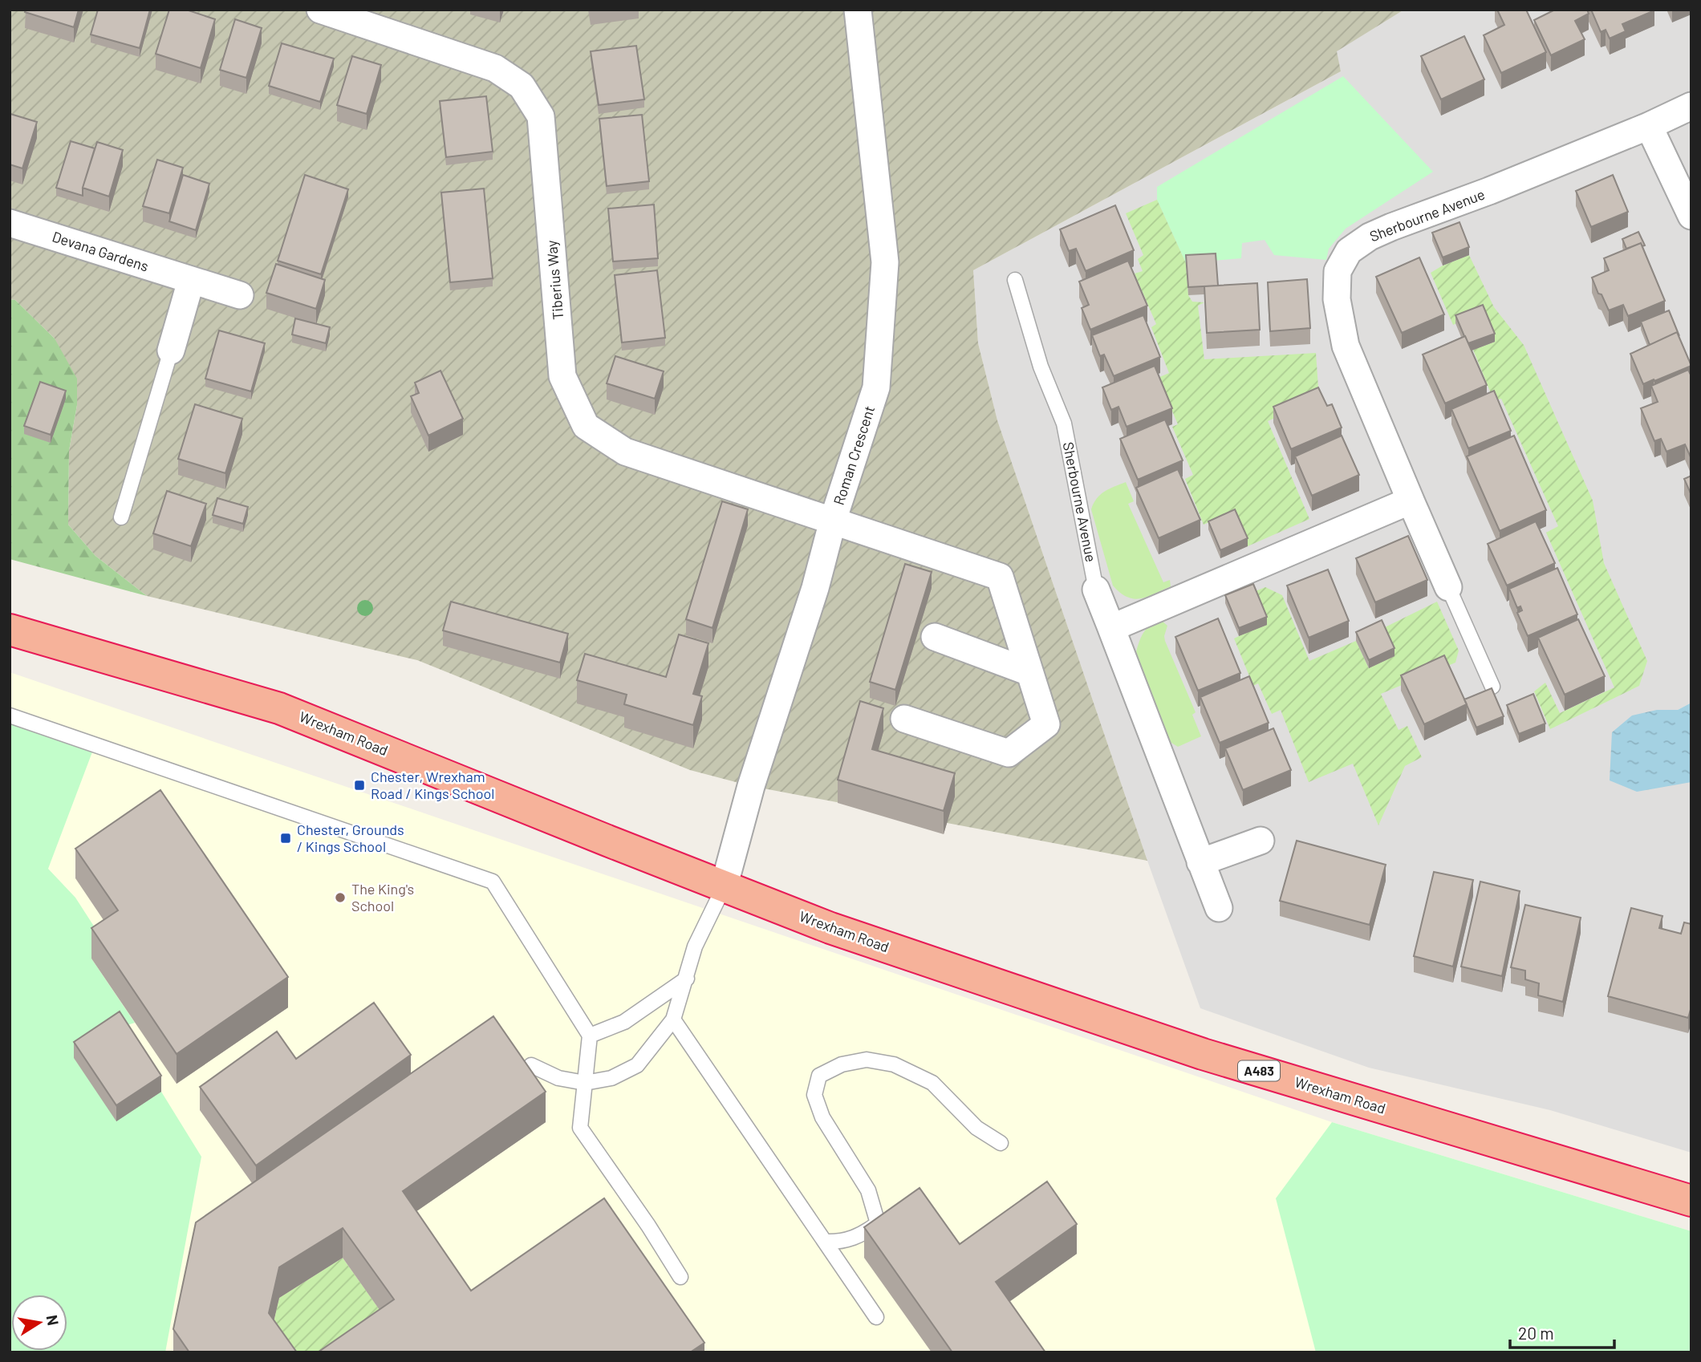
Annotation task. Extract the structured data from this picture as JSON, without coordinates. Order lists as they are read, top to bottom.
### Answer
{
  "streets": {
    "highway": ["Wrexham Road", "A483"],
    "street": [
      "Sherbourne Avenue",
      "Devana Gardens",
      "Tiberius Way",
      "Roman Crescent"
    ]
  },
  "crossings": [
    ["Tiberius Way", "Roman Crescent"],
    ["Roman Crescent", "Wrexham Road"]
  ],
  "places": {
    "transit": ["Chester, Wrexham Road / Kings School", "Chester, Grounds / Kings School"],
    "other": ["The King's School"]
  },
  "scale_bar": "20 m",
  "north": "right"
}
